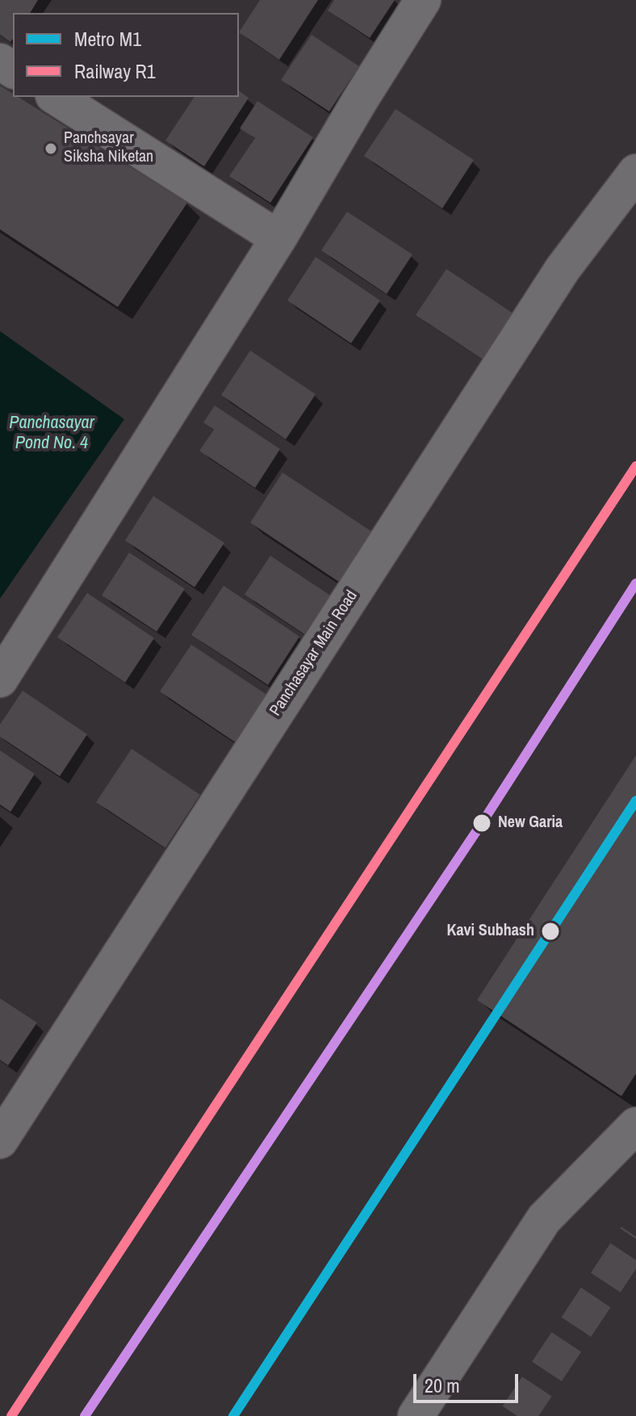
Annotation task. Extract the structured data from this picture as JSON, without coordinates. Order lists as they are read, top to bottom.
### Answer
{
  "streets": {
    "street": ["Panchasayar Main Road"]
  },
  "water": ["Panchasayar Pond No. 4"],
  "places": ["Panchsayar Siksha Niketan", "New Garia", "Kavi Subhash"],
  "lines": ["rail line R1", "metro line M1"],
  "legend": ["Metro M1", "Railway R1"],
  "scale_bar": "20 m"
}
